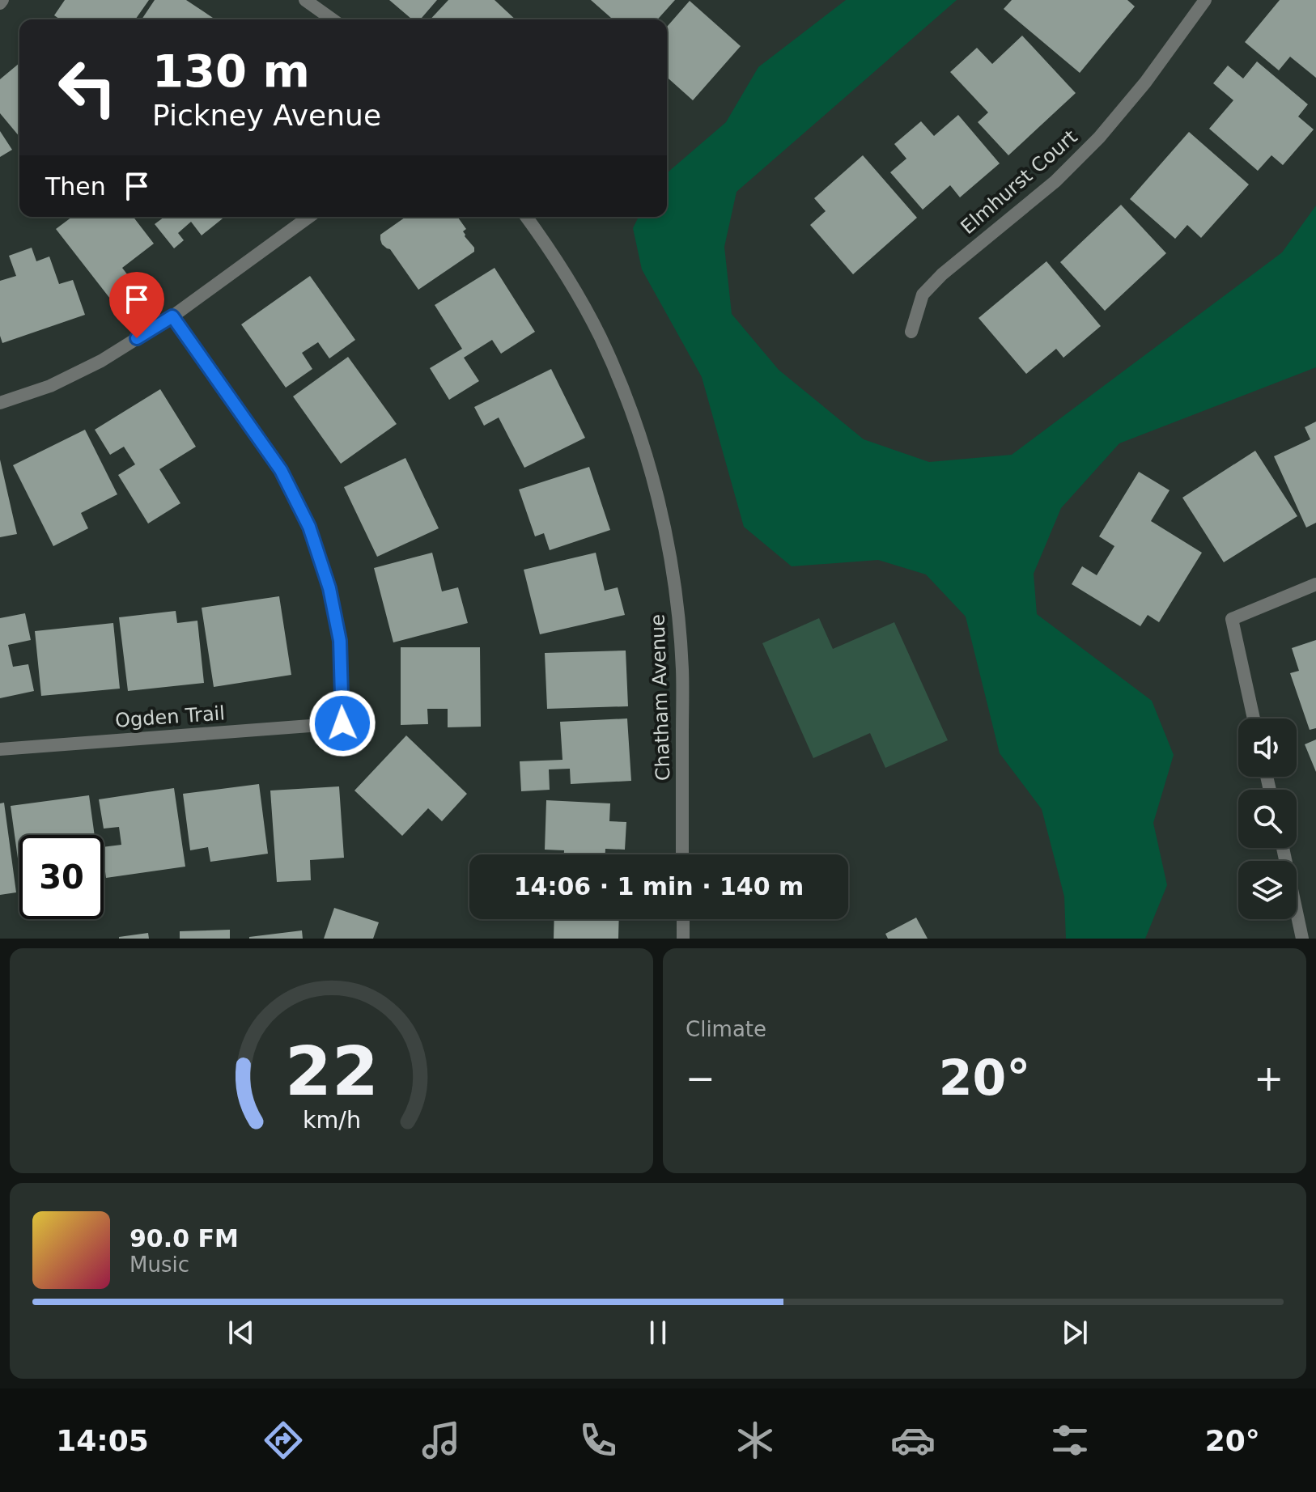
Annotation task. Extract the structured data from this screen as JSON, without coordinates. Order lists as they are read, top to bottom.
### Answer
{
  "streets": {
    "street": ["Elmhurst Court", "Chatham Avenue", "Ogden Trail"]
  },
  "page": {
    "turn": ["130 m", "Pickney Avenue"],
    "then": "Then",
    "limit": "30",
    "trip": "14:06 · 1 min · 140 m",
    "tile": "Climate",
    "heat": ["−", "20°", "+"],
    "song": ["90.0 FM", "Music"],
    "tabs": ["14:05", "20°"],
    "gauge": ["22", "km/h"]
  }
}
